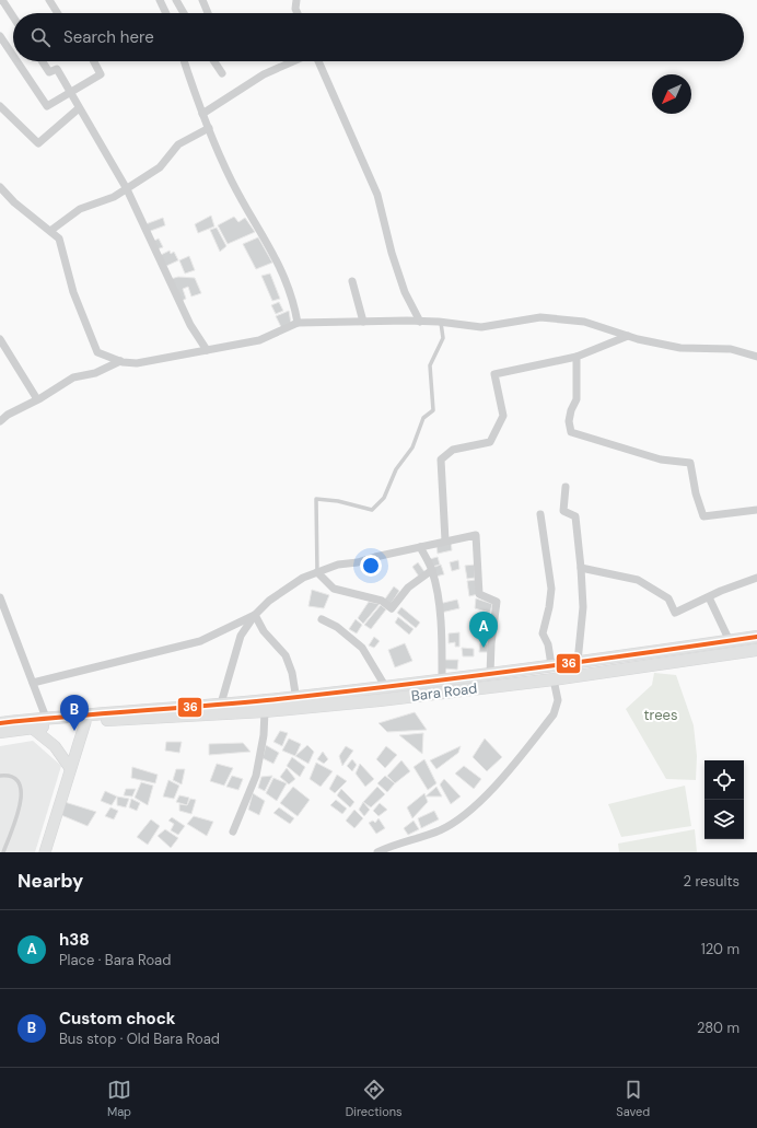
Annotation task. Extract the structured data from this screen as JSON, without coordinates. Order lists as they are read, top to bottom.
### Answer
{
  "streets": {
    "main road": ["Bara Road"]
  },
  "parks": ["trees"],
  "lines": ["transit line 36"],
  "north": "bottom left",
  "page": {
    "search": "Search here",
    "pins": ["A", "B"],
    "heading": ["Nearby", "2 results"],
    "list": [
      {
        "mark": "A",
        "name": "h38",
        "note": "Place · Bara Road",
        "value": "120 m"
      },
      {
        "mark": "B",
        "name": "Custom chock",
        "note": "Bus stop · Old Bara Road",
        "value": "280 m"
      }
    ],
    "nav": ["Map", "Directions", "Saved"]
  }
}
